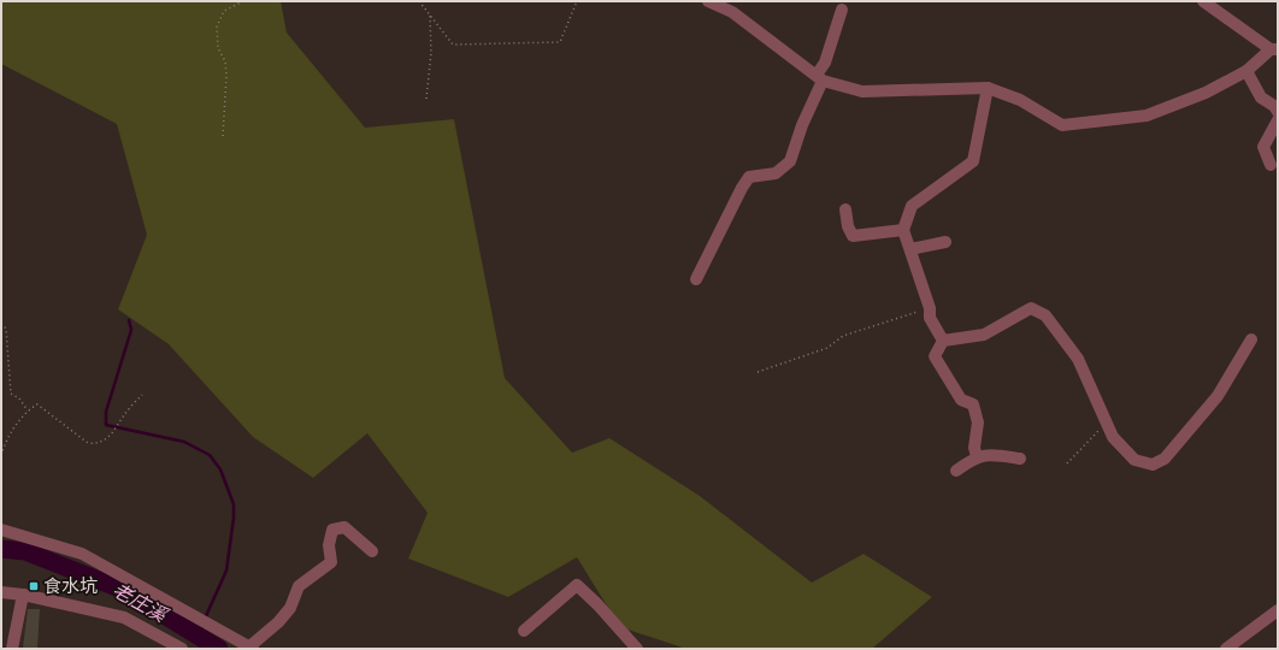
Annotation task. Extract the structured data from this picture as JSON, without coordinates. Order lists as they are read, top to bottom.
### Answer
{
  "water": ["老庄溪"],
  "places": {
    "transit": ["食水坑"]
  }
}
